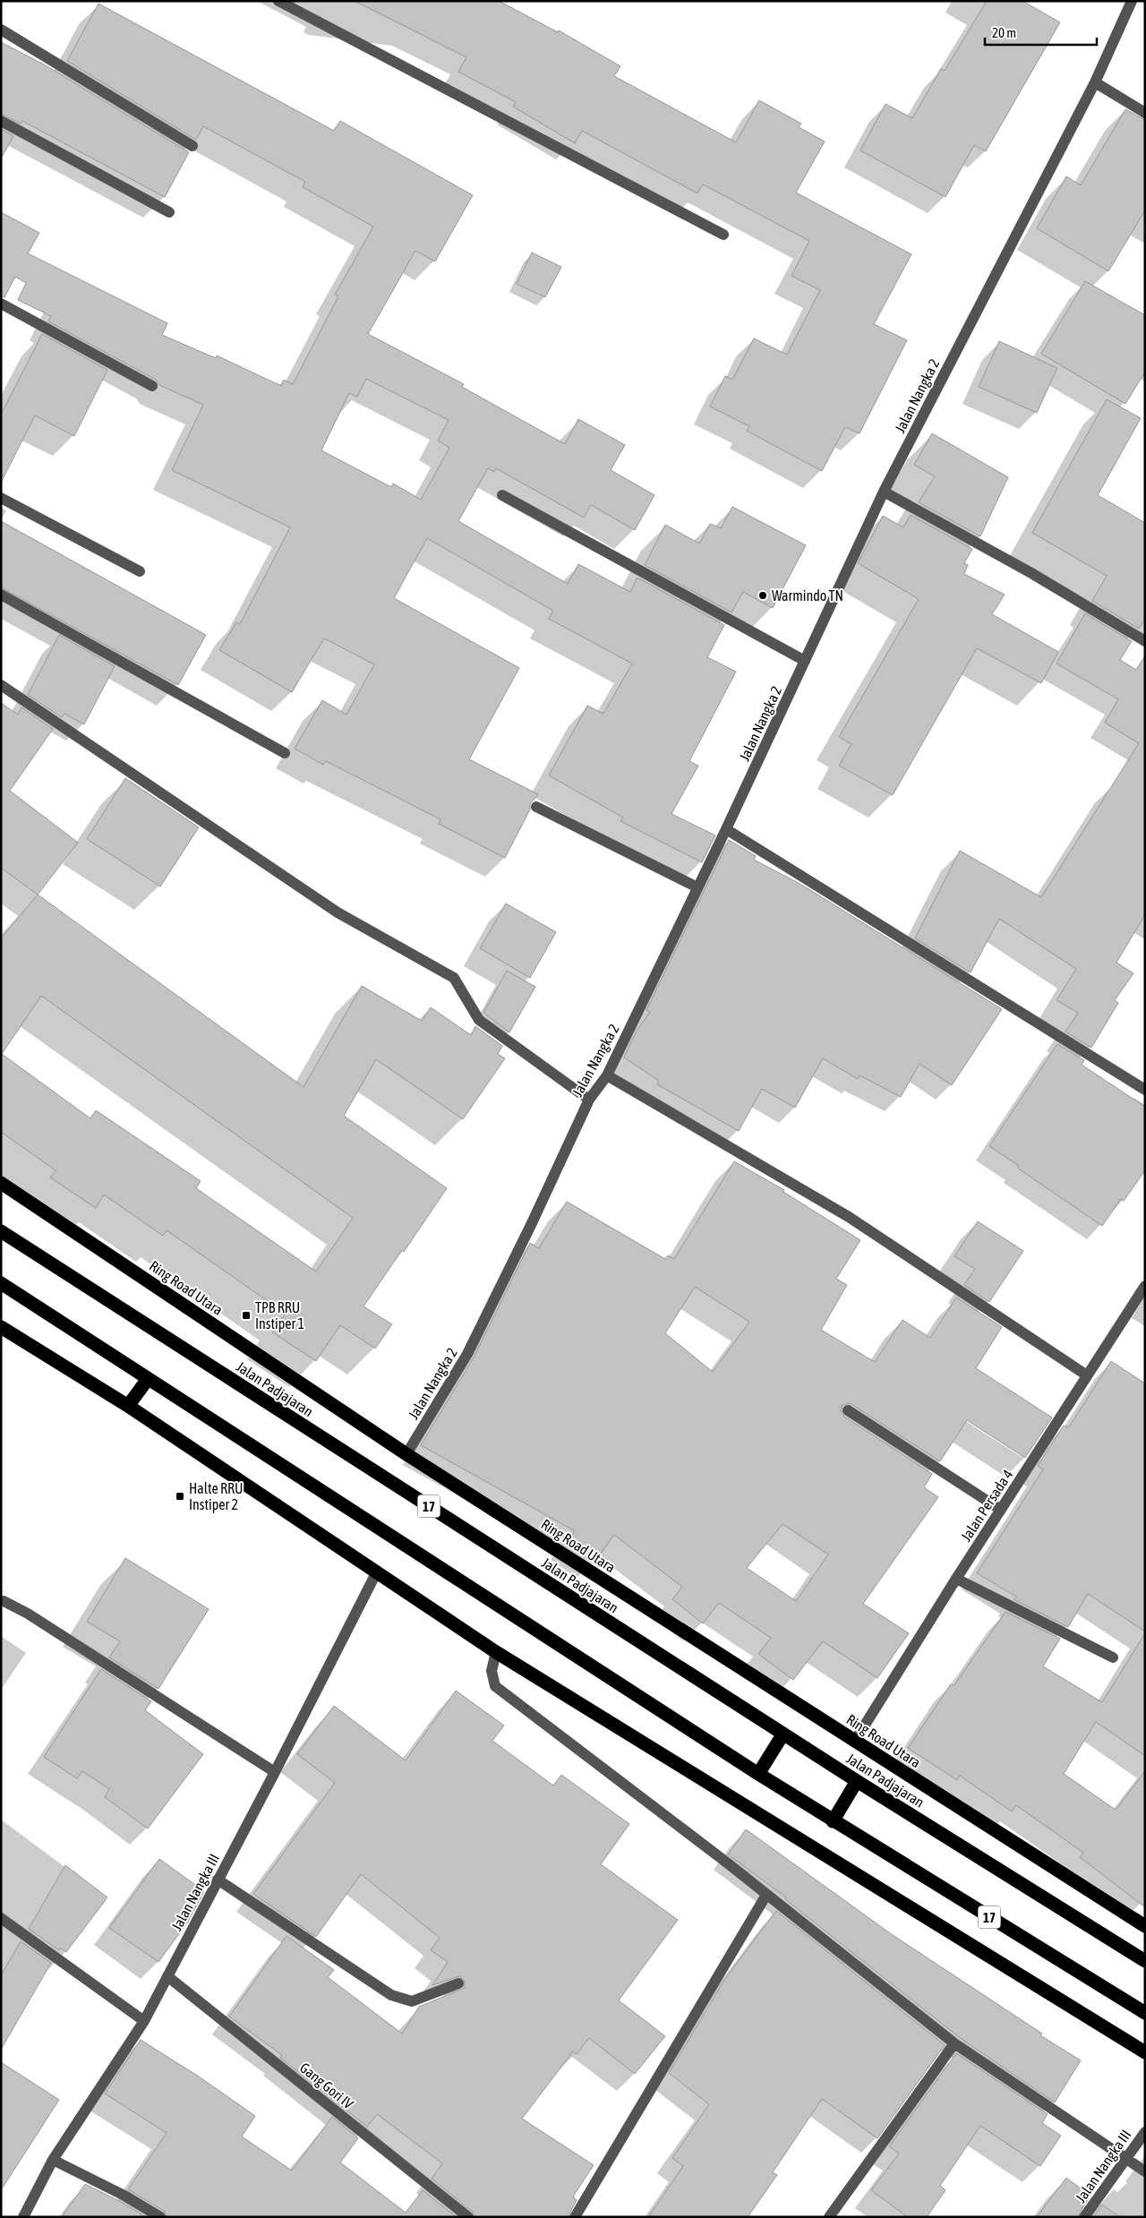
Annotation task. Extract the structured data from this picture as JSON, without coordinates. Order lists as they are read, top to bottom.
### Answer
{
  "streets": {
    "highway": ["Ring Road Utara", "Jalan Padjajaran", "17"],
    "street": [
      "Jalan Nangka 2",
      "Jalan Persada 4",
      "Jalan Nangka III",
      "Gang Gori IV"
    ]
  },
  "crossings": [
    ["Jalan Nangka 2", "Ring Road Utara"],
    ["Ring Road Utara", "Jalan Persada 4"],
    ["Jalan Nangka III", "Gang Gori IV"]
  ],
  "places": {
    "other": ["Warmindo TN"],
    "transit": ["TPB RRU Instiper 1", "Halte RRU Instiper 2"]
  },
  "scale_bar": "20 m"
}
